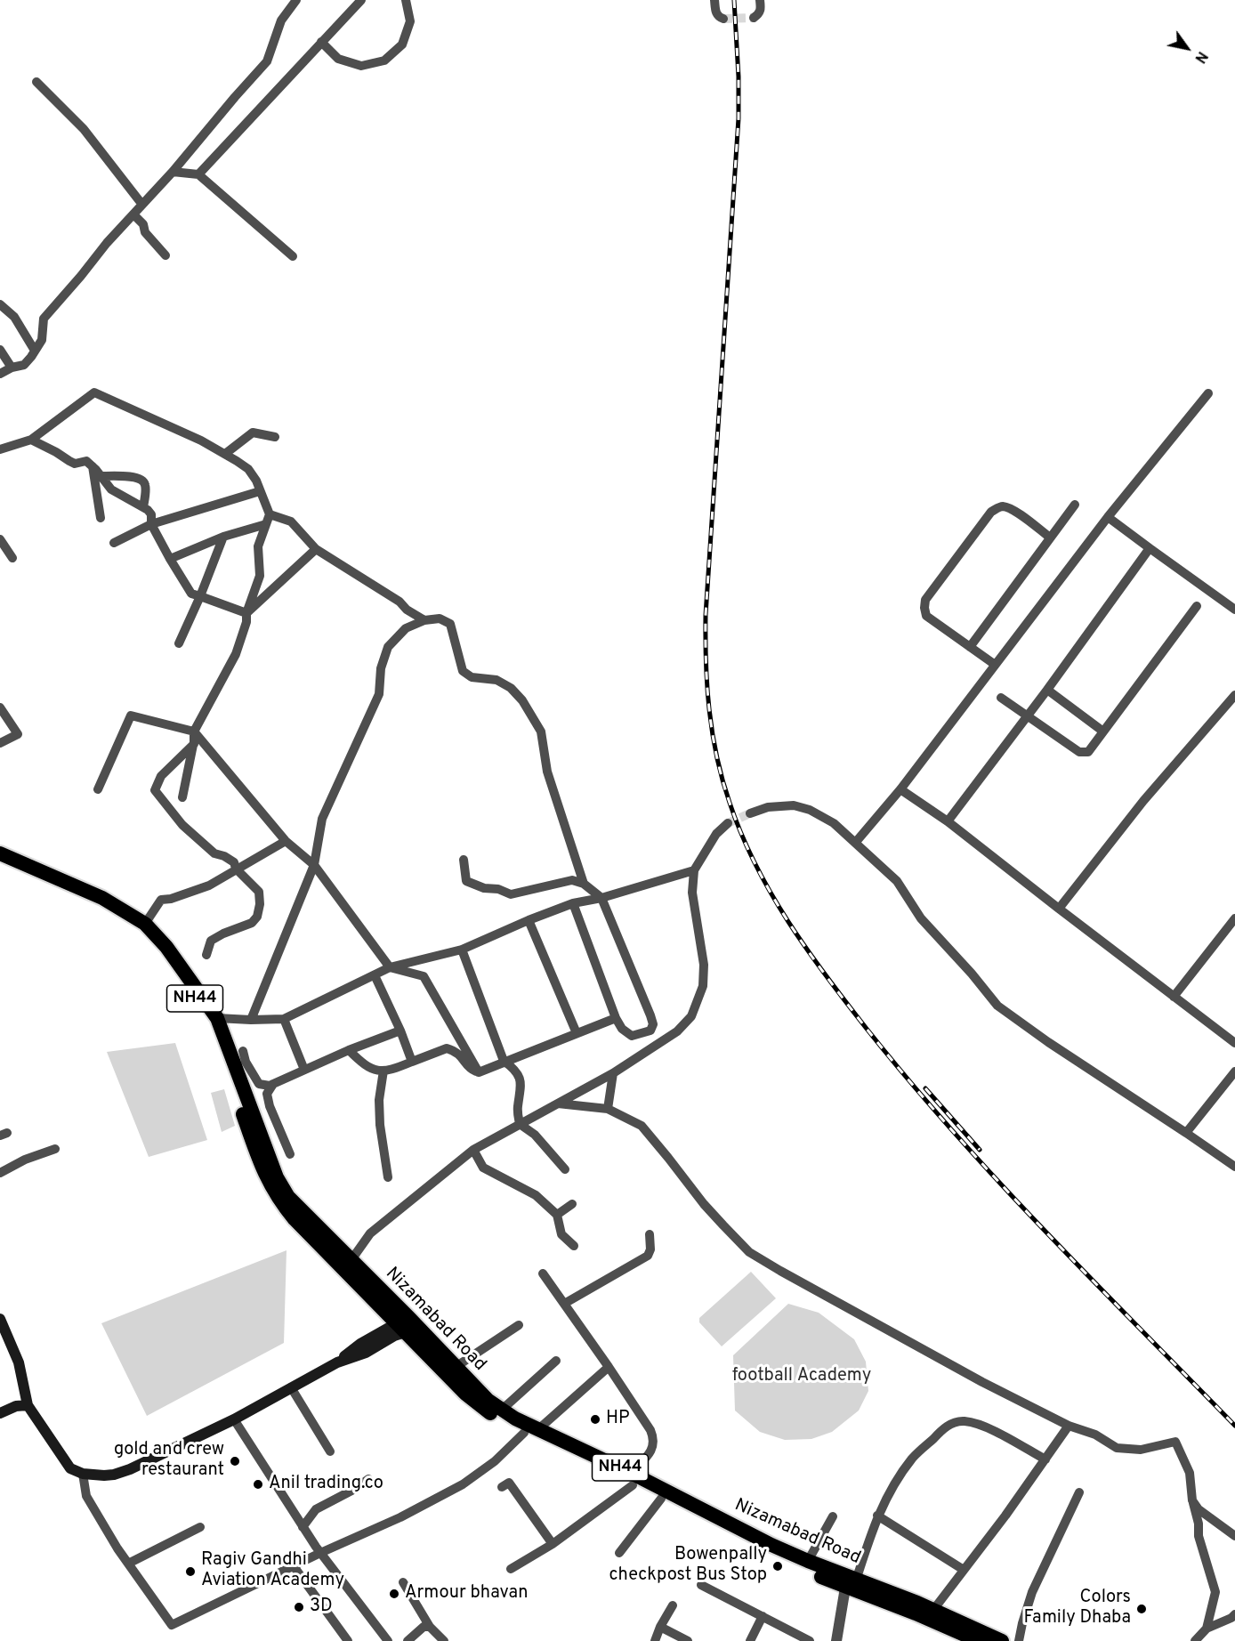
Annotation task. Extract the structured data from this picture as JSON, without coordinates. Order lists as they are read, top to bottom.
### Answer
{
  "streets": {
    "highway": ["NH44", "Nizamabad Road"]
  },
  "parks": ["football Academy"],
  "places": [
    "HP",
    "gold and crew restaurant",
    "Anil trading.co",
    "Bowenpally checkpost Bus Stop",
    "Ragiv Gandhi Aviation Academy",
    "Armour bhavan",
    "3D",
    "Colors Family Dhaba"
  ],
  "north": "bottom right"
}
